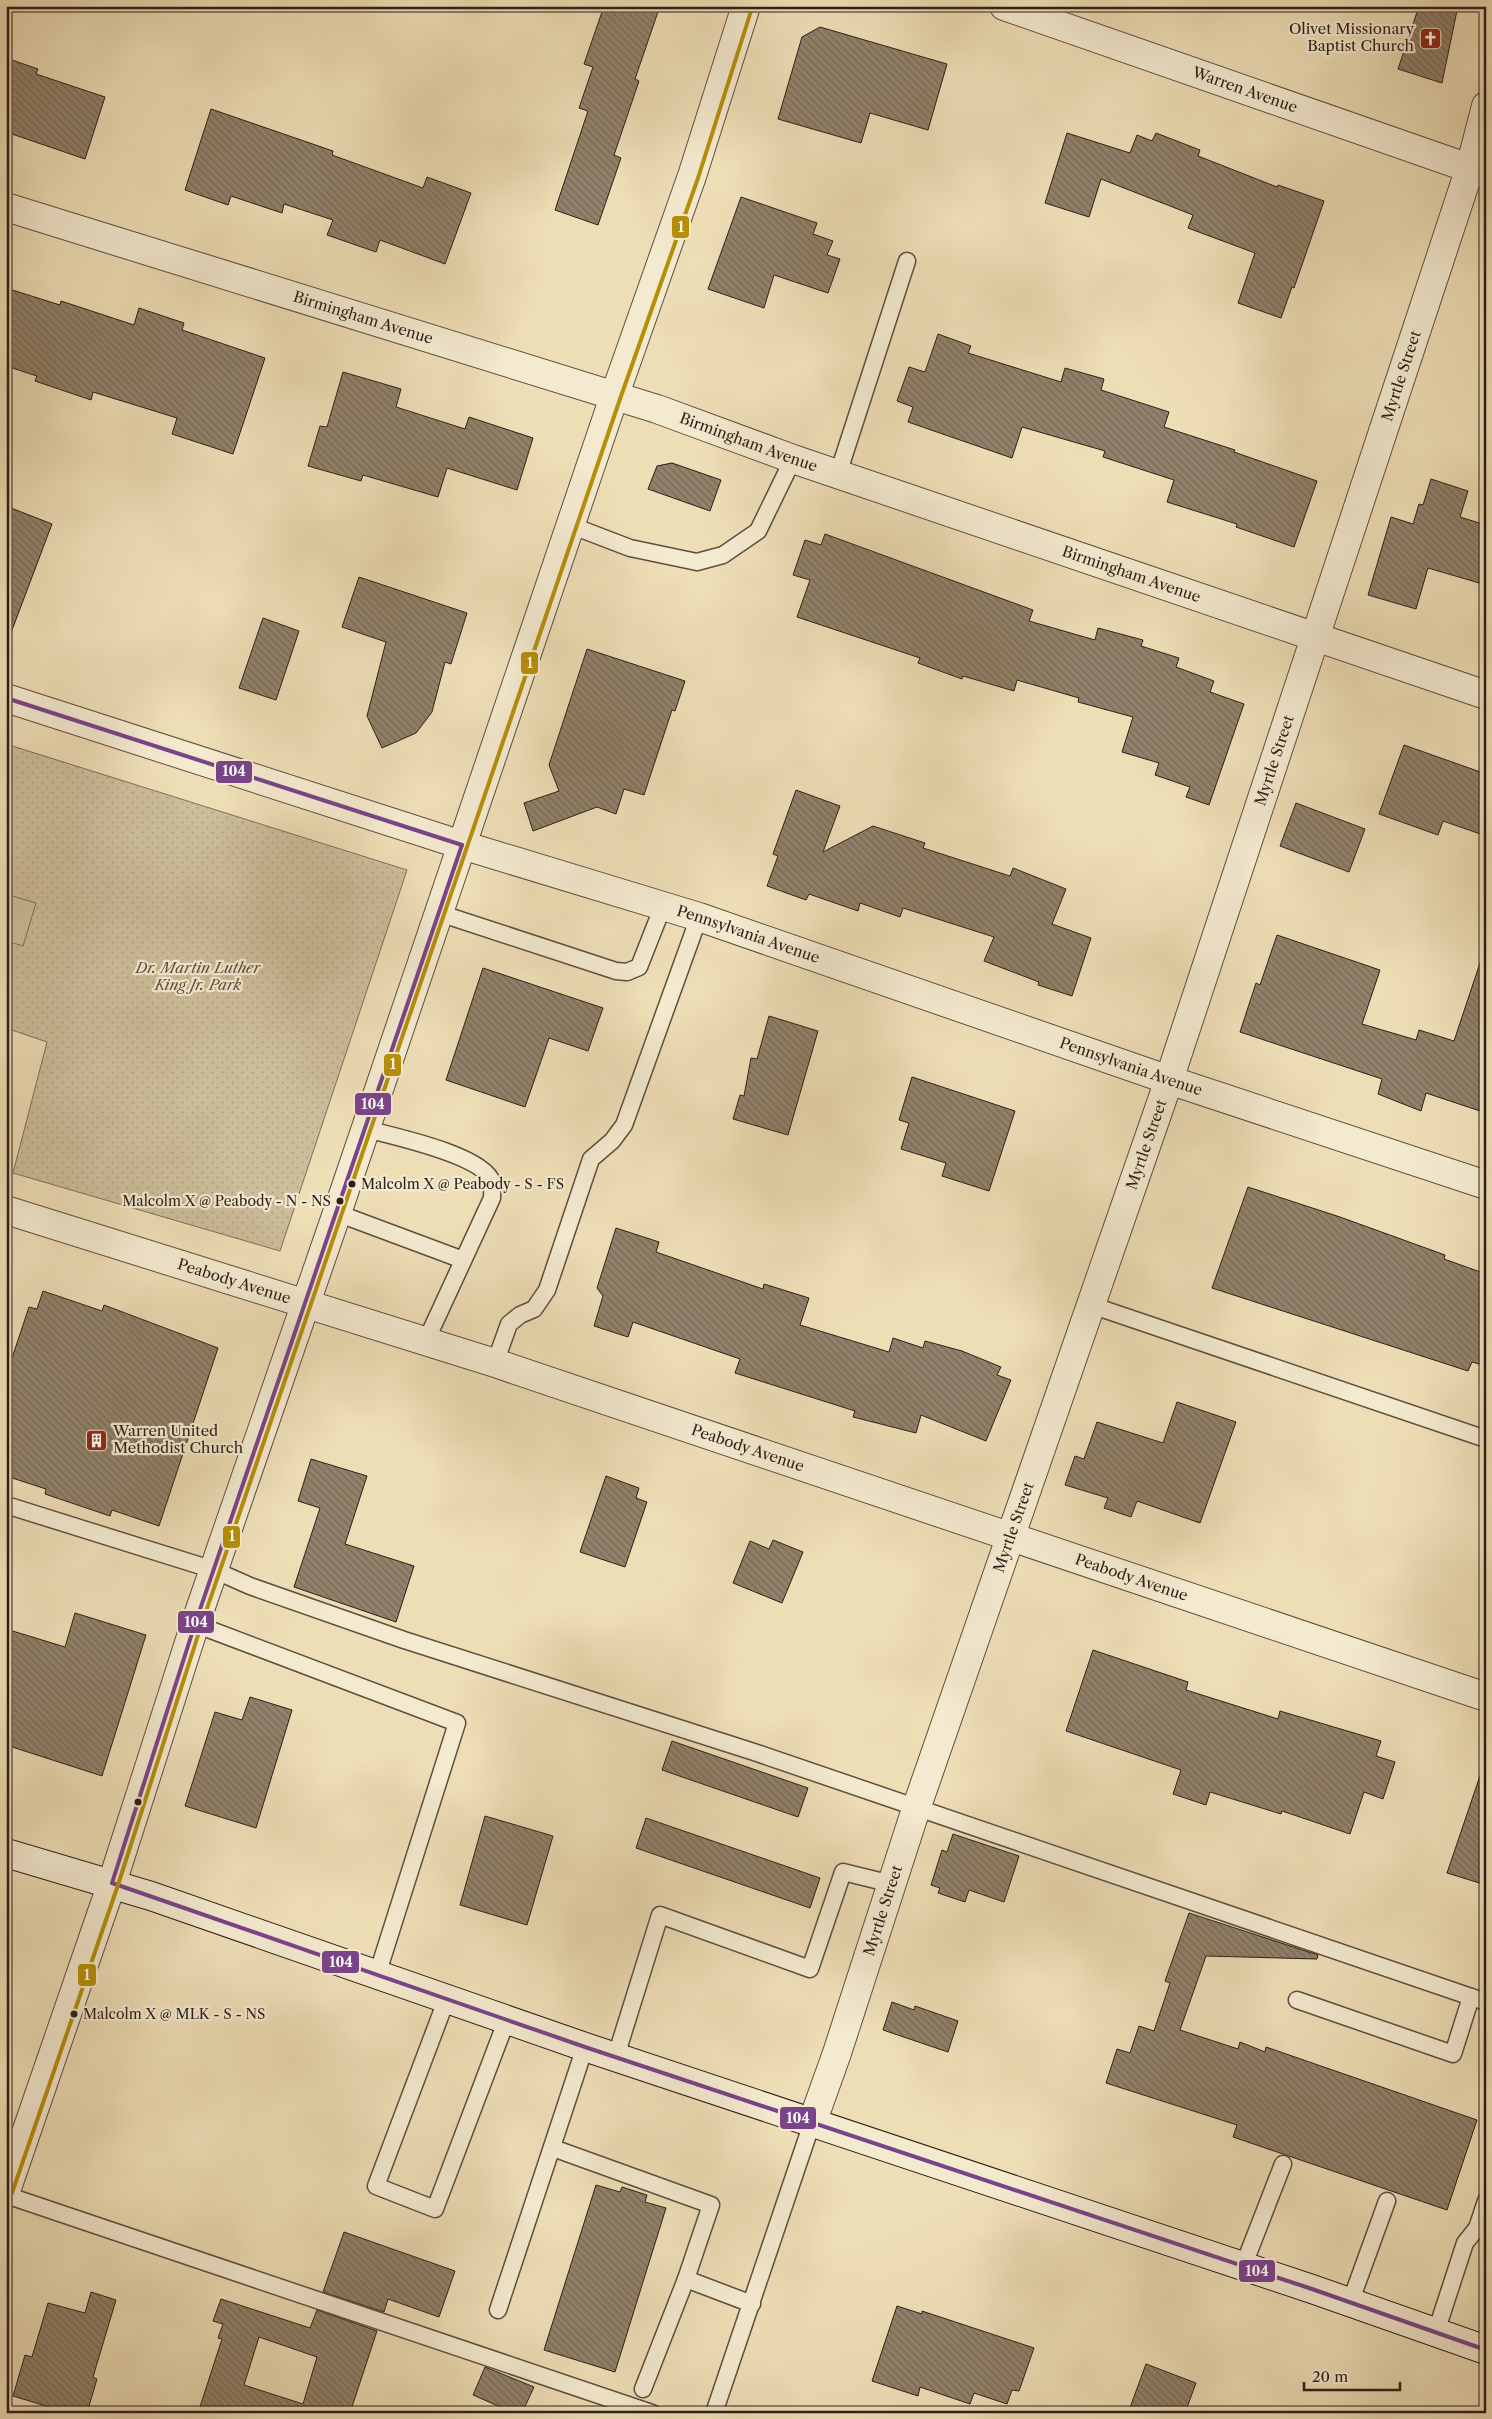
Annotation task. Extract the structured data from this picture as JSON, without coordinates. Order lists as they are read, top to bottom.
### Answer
{
  "streets": {
    "street": [
      "Warren Avenue",
      "Birmingham Avenue",
      "Myrtle Street",
      "Pennsylvania Avenue",
      "Peabody Avenue"
    ]
  },
  "crossings": [
    ["Warren Avenue", "Myrtle Street"],
    ["Birmingham Avenue", "Myrtle Street"],
    ["Myrtle Street", "Pennsylvania Avenue"],
    ["Myrtle Street", "Peabody Avenue"]
  ],
  "parks": ["Dr. Martin Luther King Jr. Park"],
  "places": {
    "church": ["Olivet Missionary Baptist Church"],
    "other": ["Malcolm X @ Peabody - S - FS", "Malcolm X @ Peabody - N - NS", "Malcolm X @ MLK - S - NS"],
    "building": ["Warren United Methodist Church"]
  },
  "lines": ["transit line 1", "transit line 104"],
  "scale_bar": "20 m"
}
